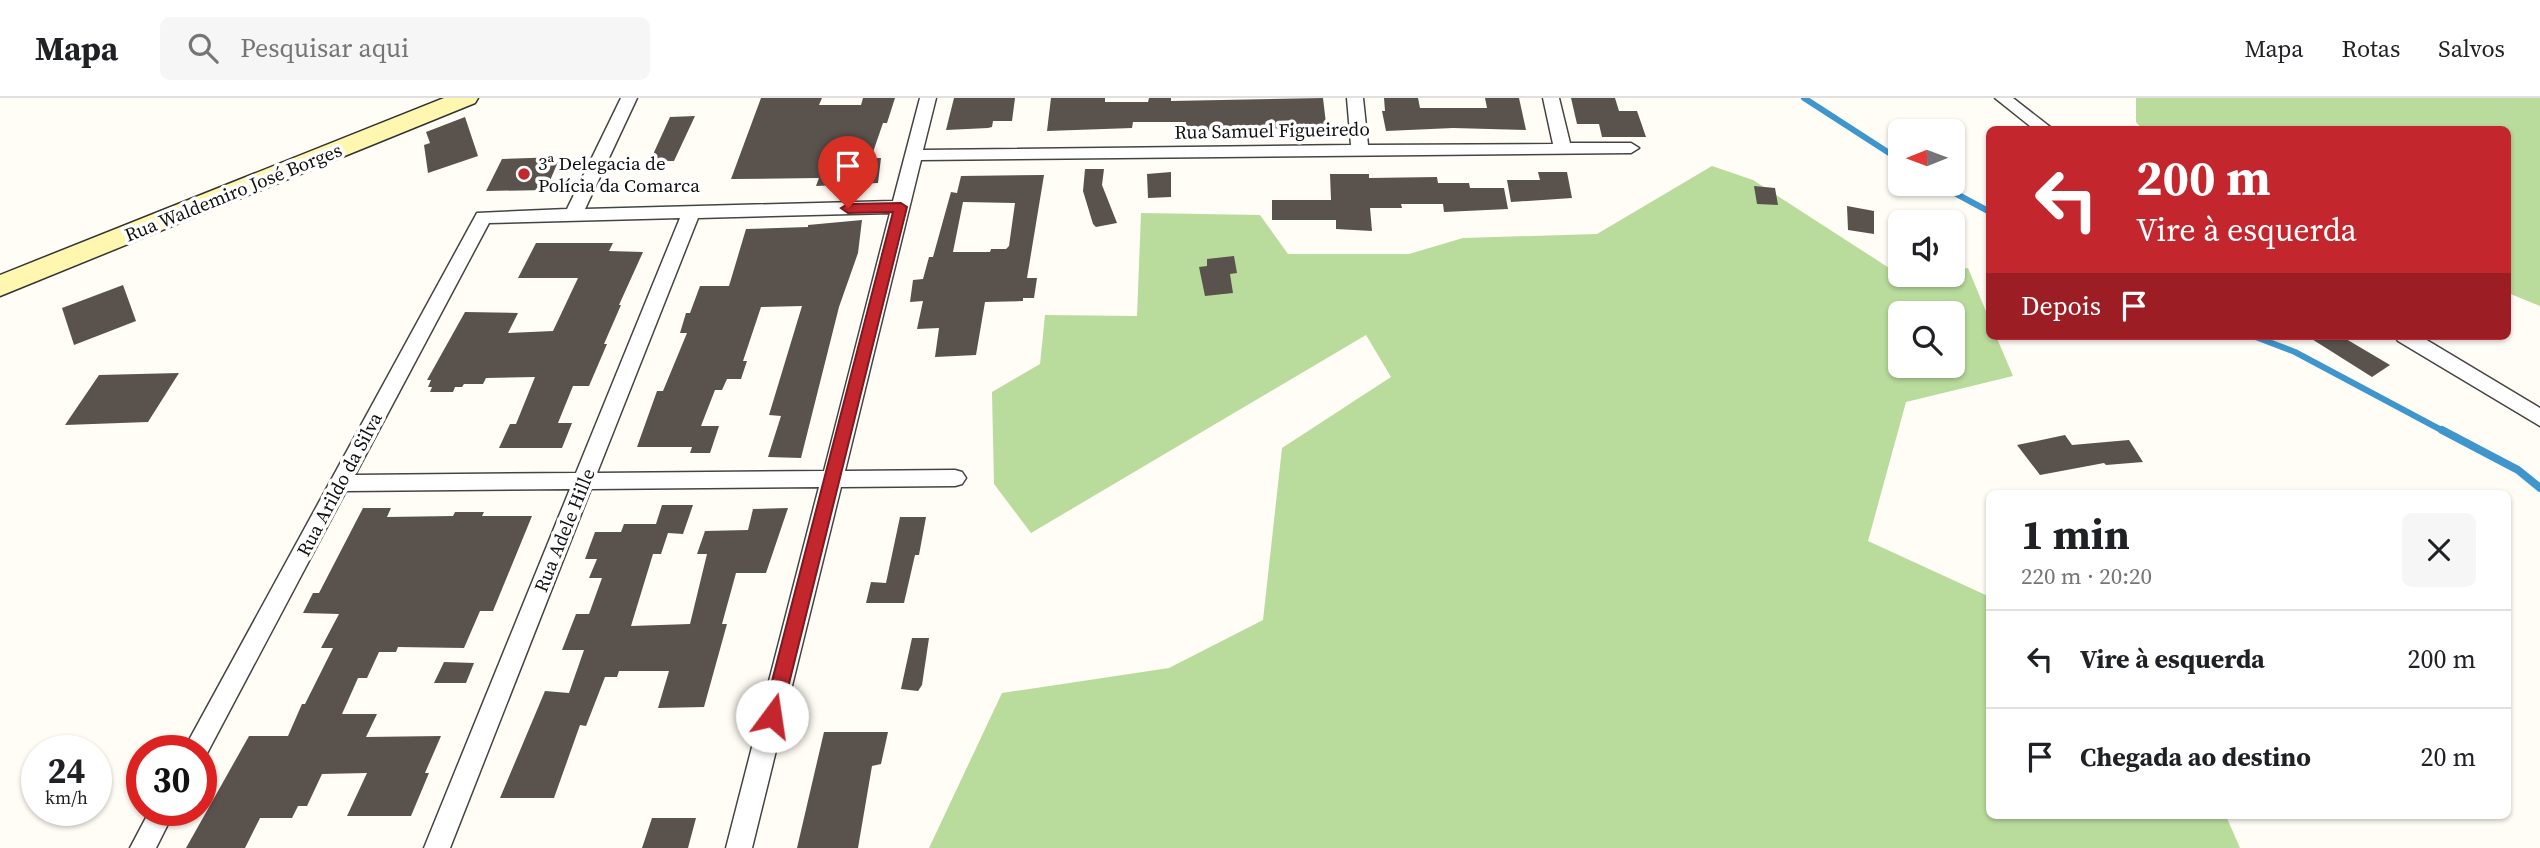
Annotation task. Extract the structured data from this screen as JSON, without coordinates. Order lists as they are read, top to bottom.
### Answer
{
  "streets": {
    "main road": ["Rua Waldemiro José Borges"],
    "street": ["Rua Samuel Figueiredo", "Rua Arildo da Silva", "Rua Adele Hille"]
  },
  "places": ["3ª Delegacia de Polícia da Comarca"],
  "north": "left",
  "page": {
    "header": "Mapa",
    "search": "Pesquisar aqui",
    "nav": ["Mapa", "Rotas", "Salvos"],
    "turn": ["200 m", "Vire à esquerda"],
    "then": "Depois",
    "heading": ["1 min", "220 m · 20:20"],
    "list": [
      {
        "name": "Vire à esquerda",
        "value": "200 m"
      },
      {
        "name": "Chegada ao destino",
        "value": "20 m"
      }
    ],
    "speed": "24 km/h",
    "limit": "30"
  }
}
